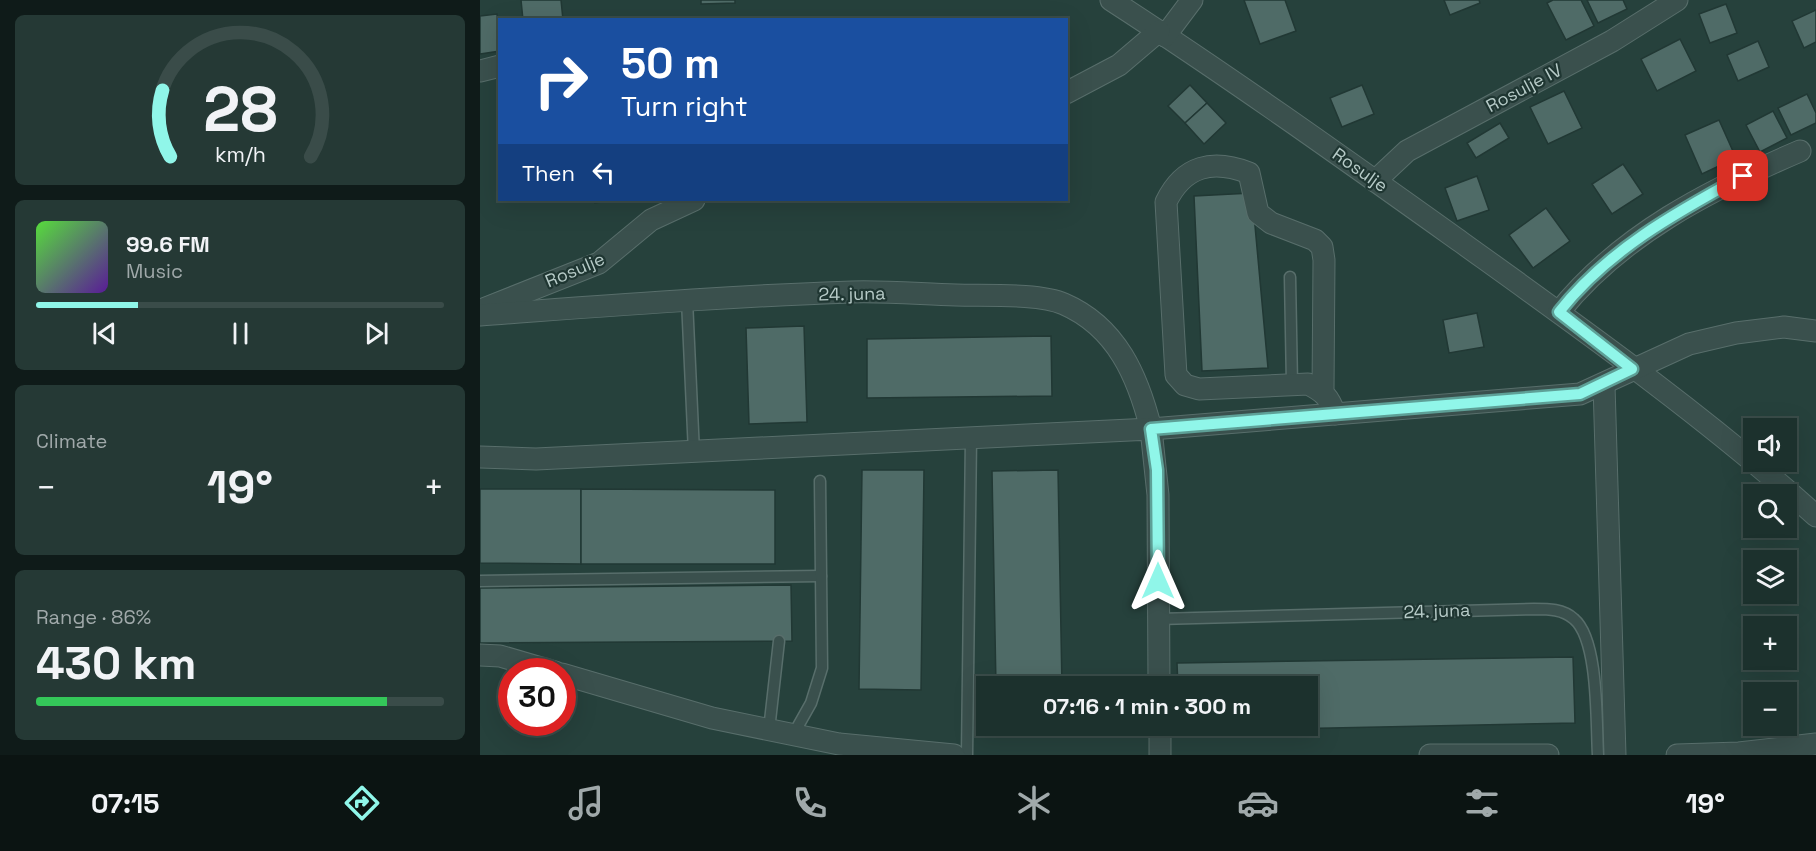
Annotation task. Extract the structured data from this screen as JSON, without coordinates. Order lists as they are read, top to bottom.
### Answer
{
  "streets": {
    "street": ["Rosulje IV", "Rosulje", "24. juna"]
  },
  "crossings": [
    ["Rosulje IV", "Rosulje"]
  ],
  "page": {
    "turn": ["50 m", "Turn right"],
    "then": "Then",
    "song": ["99.6 FM", "Music"],
    "tile": [
      "Climate",
      ["Range · 86%", "430 km"]
    ],
    "map_buttons": ["+", "−"],
    "heat": ["−", "19°", "+"],
    "limit": "30",
    "trip": "07:16 · 1 min · 300 m",
    "tabs": ["07:15", "19°"],
    "gauge": ["28", "km/h"]
  }
}
